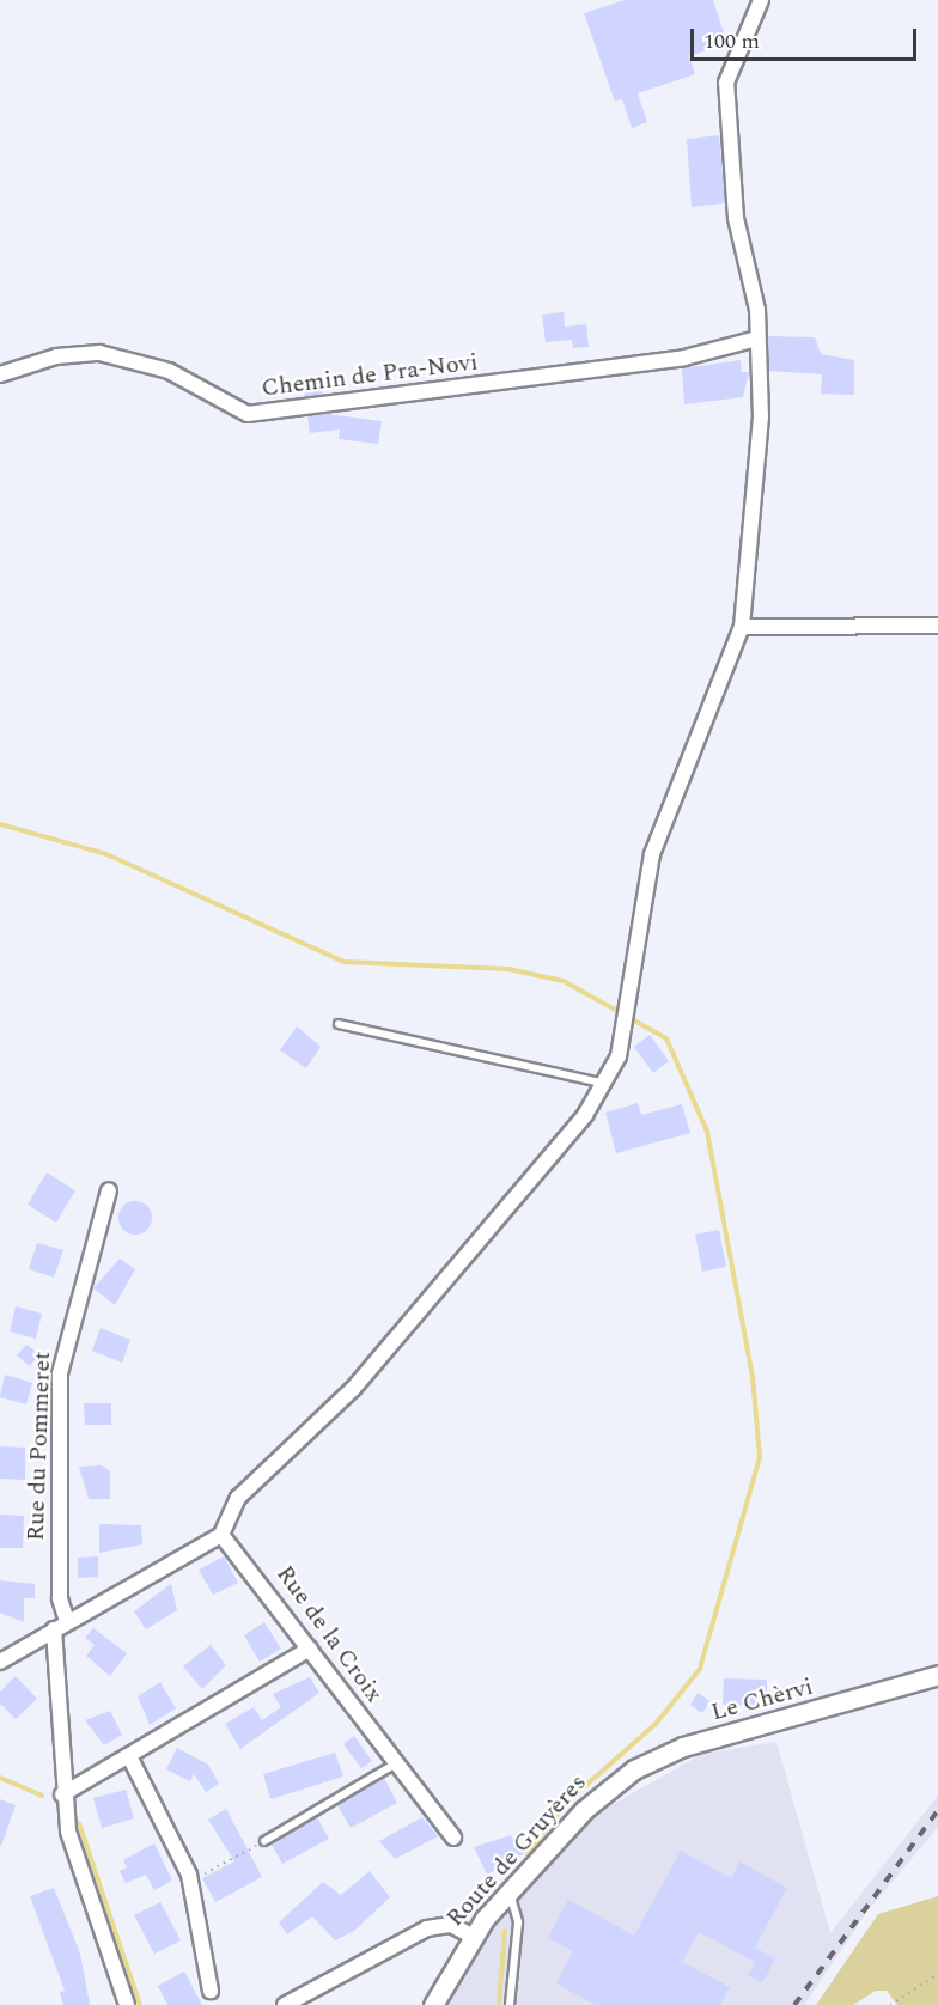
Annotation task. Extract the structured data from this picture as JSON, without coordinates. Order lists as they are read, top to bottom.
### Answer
{
  "streets": {
    "street": [
      "Chemin de Pra-Novi",
      "Rue du Pommeret",
      "Rue de la Croix",
      "Le Chèrvi",
      "Route de Gruyères"
    ]
  },
  "crossings": [
    ["Le Chèrvi", "Route de Gruyères"]
  ],
  "scale_bar": "100 m"
}
